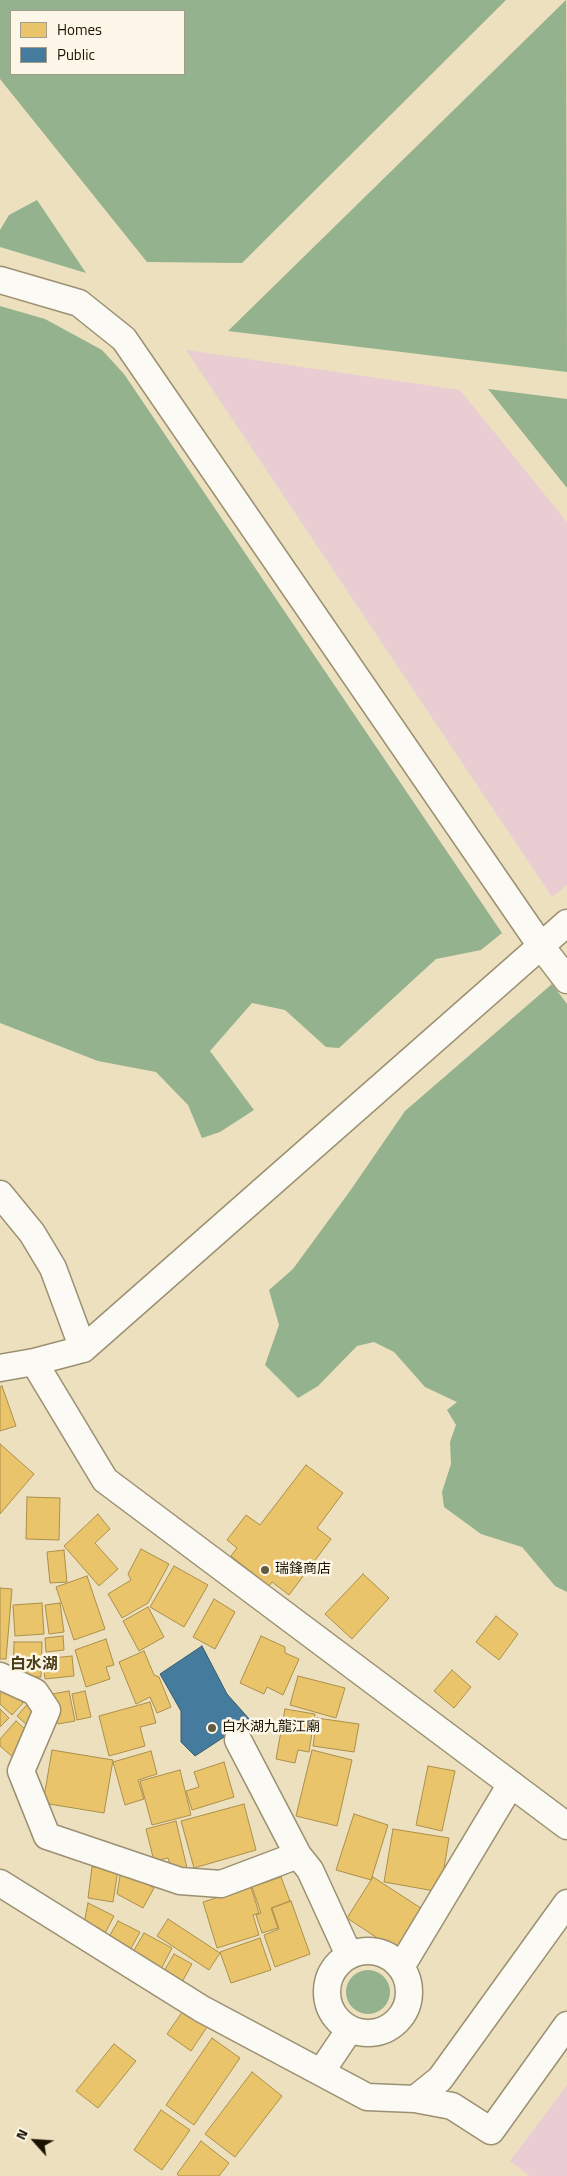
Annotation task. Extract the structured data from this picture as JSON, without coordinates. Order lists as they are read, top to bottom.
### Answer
{
  "districts": ["白水湖"],
  "places": ["瑞鋒商店", "白水湖九龍江廟"],
  "legend": ["Homes", "Public"],
  "north": "top left"
}
